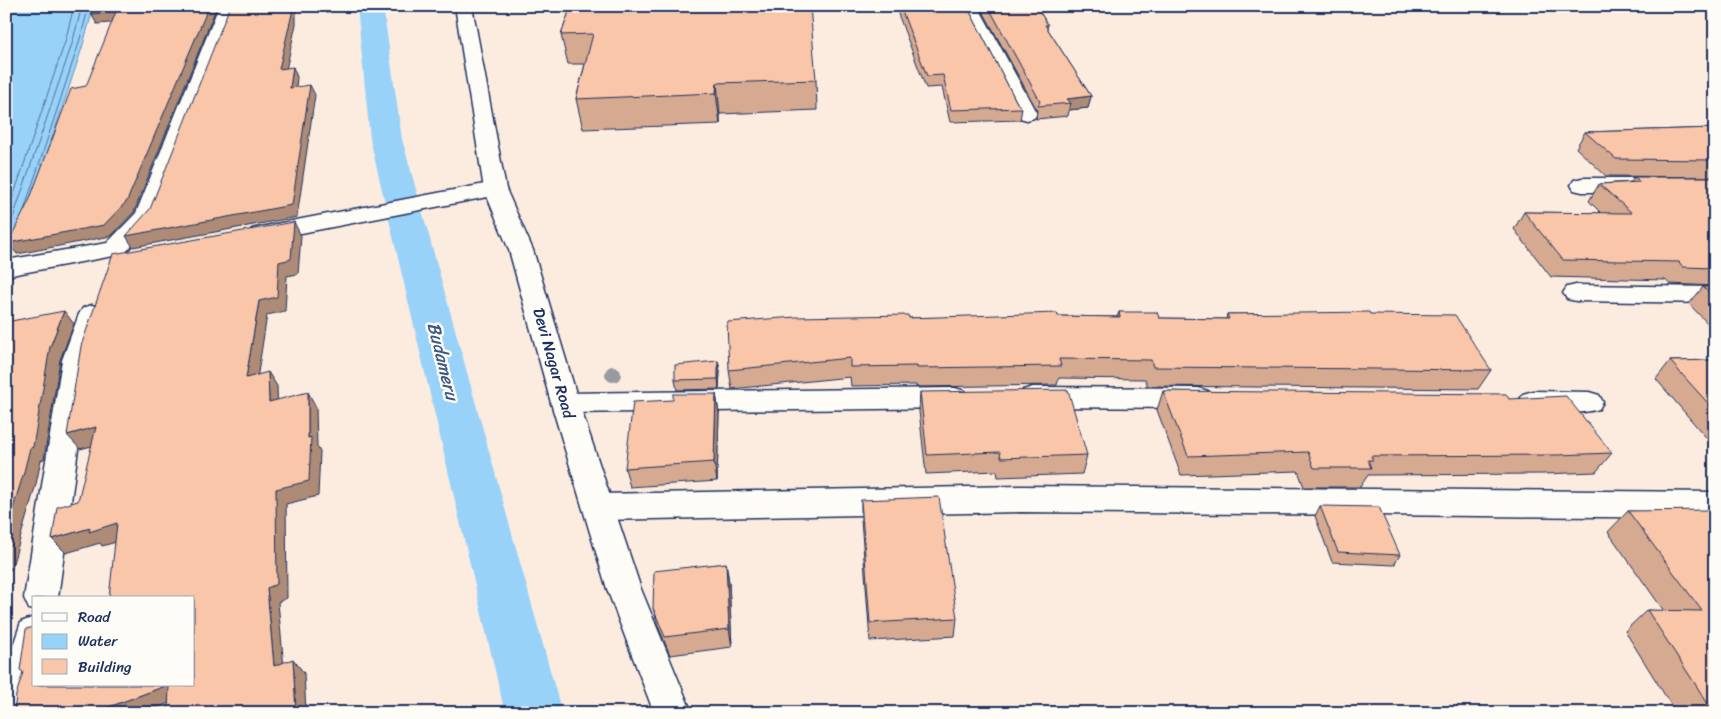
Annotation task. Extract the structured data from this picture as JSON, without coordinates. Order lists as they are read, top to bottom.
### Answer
{
  "streets": {
    "street": ["Devi Nagar Road"]
  },
  "water": ["Budameru"],
  "legend": ["Road", "Water", "Building"]
}
